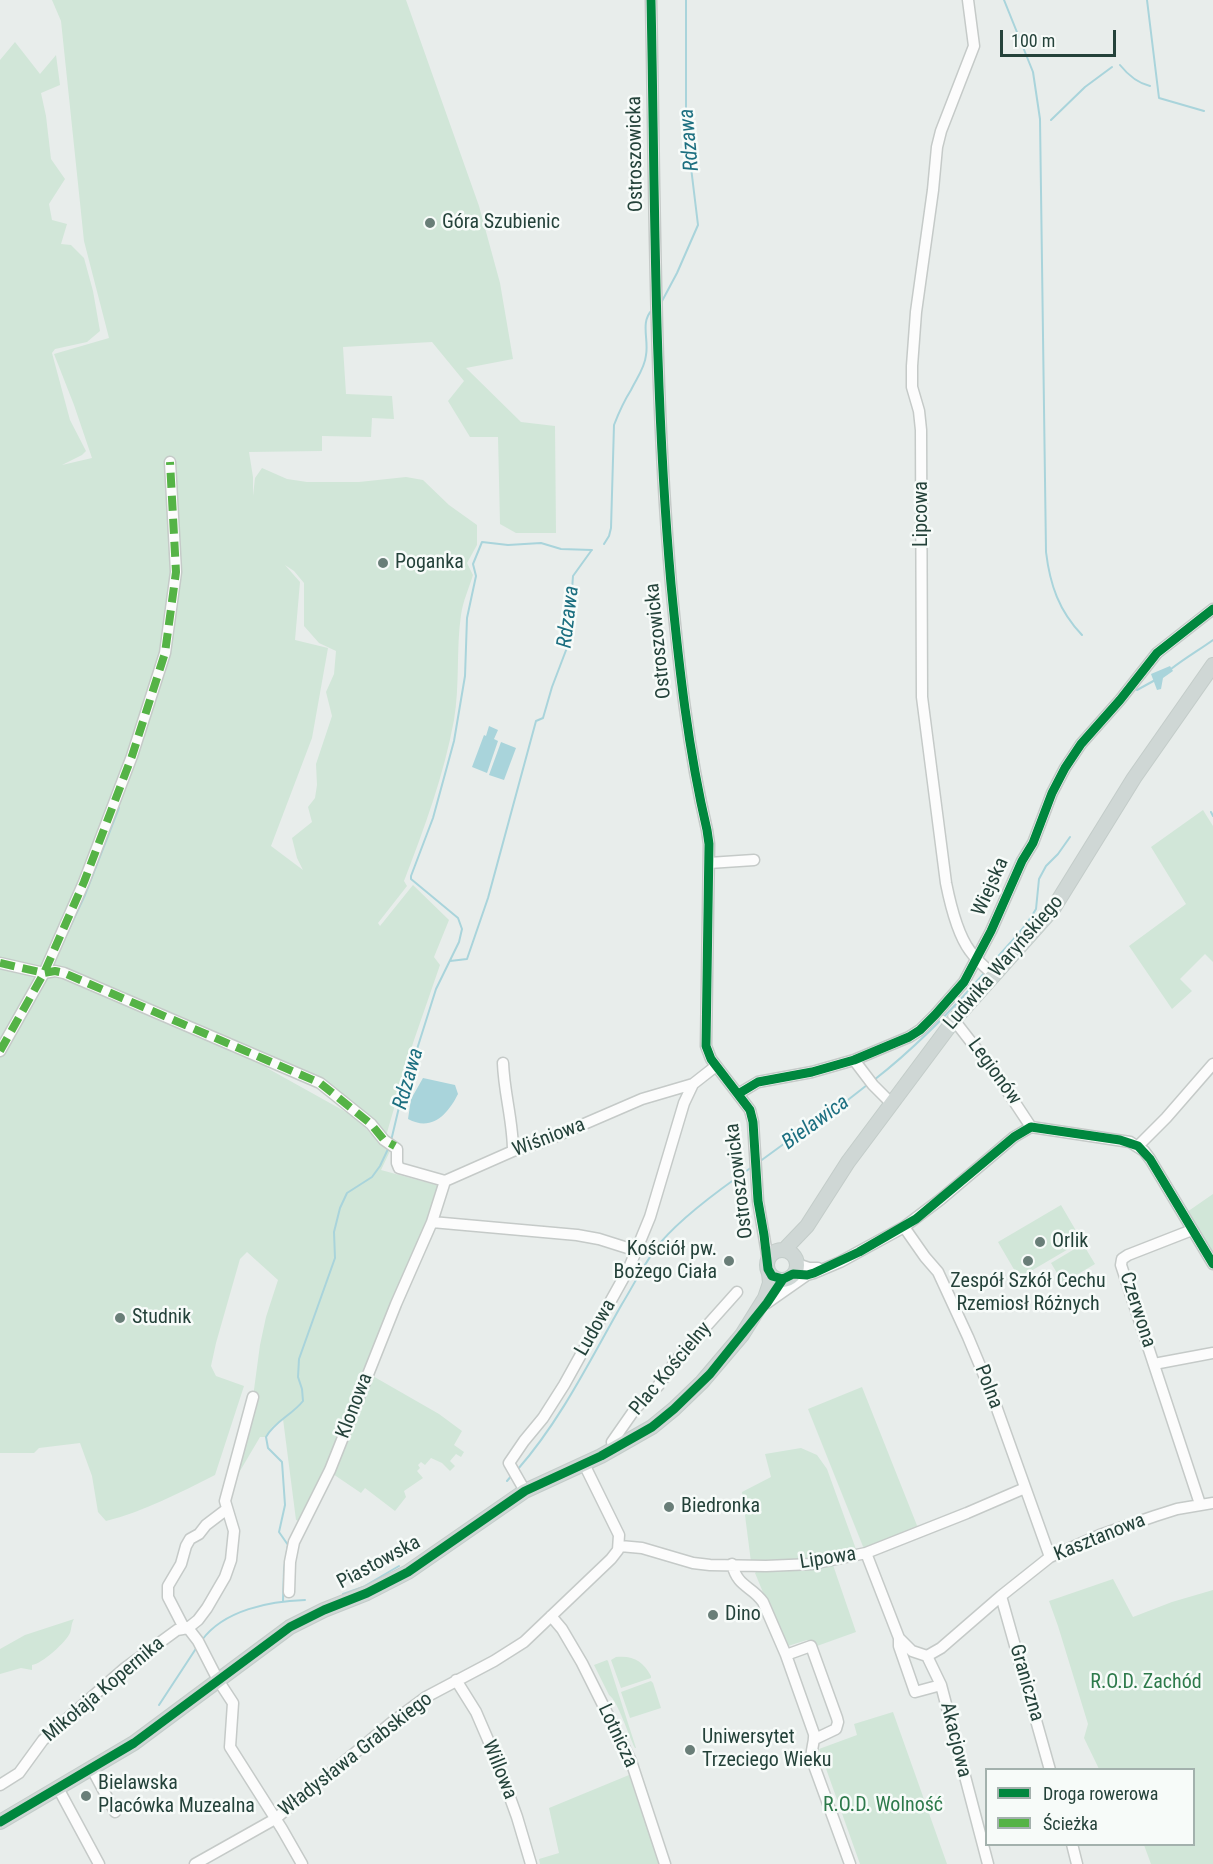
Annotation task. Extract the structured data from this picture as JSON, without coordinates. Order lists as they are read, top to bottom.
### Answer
{
  "streets": {
    "main road": ["Ludwika Waryńskiego", "Piastowska"],
    "street": [
      "Ostroszowicka",
      "Lipcowa",
      "Wiejska",
      "Legionów",
      "Wiśniowa",
      "Czerwona",
      "Ludowa",
      "Plac Kościelny",
      "Polna",
      "Klonowa",
      "Kasztanowa",
      "Lipowa",
      "Graniczna",
      "Mikołaja Kopernika",
      "Lotnicza",
      "Akacjowa",
      "Władysława Grabskiego",
      "Willowa"
    ]
  },
  "crossings": [
    ["Ostroszowicka", "Wiejska"],
    ["Ostroszowicka", "Ludwika Waryńskiego"],
    ["Ostroszowicka", "Wiśniowa"],
    ["Ostroszowicka", "Piastowska"],
    ["Lipcowa", "Wiejska"],
    ["Lipcowa", "Ludwika Waryńskiego"],
    ["Wiejska", "Ludwika Waryńskiego"],
    ["Ludwika Waryńskiego", "Legionów"],
    ["Ludwika Waryńskiego", "Piastowska"],
    ["Wiśniowa", "Ludowa"],
    ["Wiśniowa", "Klonowa"],
    ["Czerwona", "Kasztanowa"],
    ["Ludowa", "Piastowska"],
    ["Plac Kościelny", "Piastowska"],
    ["Polna", "Kasztanowa"],
    ["Polna", "Lipowa"],
    ["Kasztanowa", "Graniczna"],
    ["Kasztanowa", "Akacjowa"],
    ["Lipowa", "Akacjowa"],
    ["Lipowa", "Władysława Grabskiego"],
    ["Lotnicza", "Władysława Grabskiego"],
    ["Władysława Grabskiego", "Willowa"]
  ],
  "water": ["Rdzawa", "Bielawica"],
  "parks": ["R.O.D. Zachód", "R.O.D. Wolność"],
  "places": [
    "Góra Szubienic",
    "Poganka",
    "Orlik",
    "Kościół pw. Bożego Ciała",
    "Zespół Szkół Cechu Rzemiosł Różnych",
    "Studnik",
    "Biedronka",
    "Dino",
    "Uniwersytet Trzeciego Wieku",
    "Bielawska Placówka Muzealna"
  ],
  "legend": ["Droga rowerowa", "Ścieżka"],
  "scale_bar": "100 m"
}
